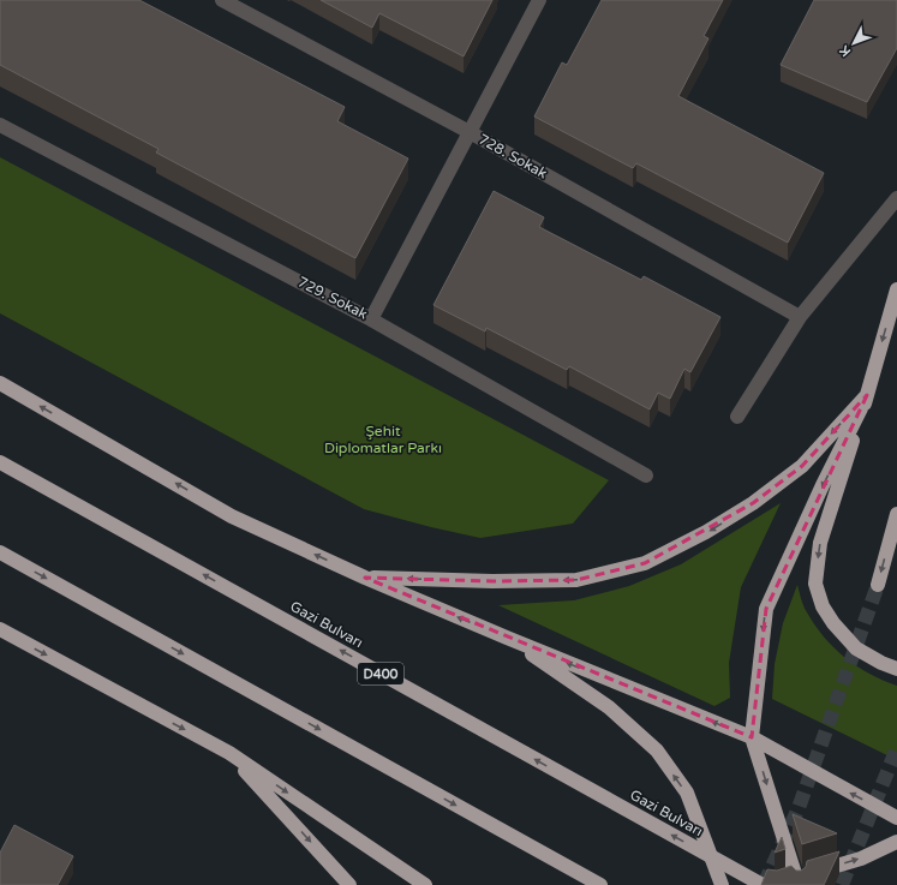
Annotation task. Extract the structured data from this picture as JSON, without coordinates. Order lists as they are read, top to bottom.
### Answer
{
  "streets": {
    "highway": ["Gazi Bulvarı", "D400"],
    "street": ["728. Sokak", "729. Sokak"]
  },
  "crossings": [
    ["728. Sokak", "729. Sokak"]
  ],
  "parks": ["Şehit Diplomatlar Parkı"],
  "north": "bottom left"
}
